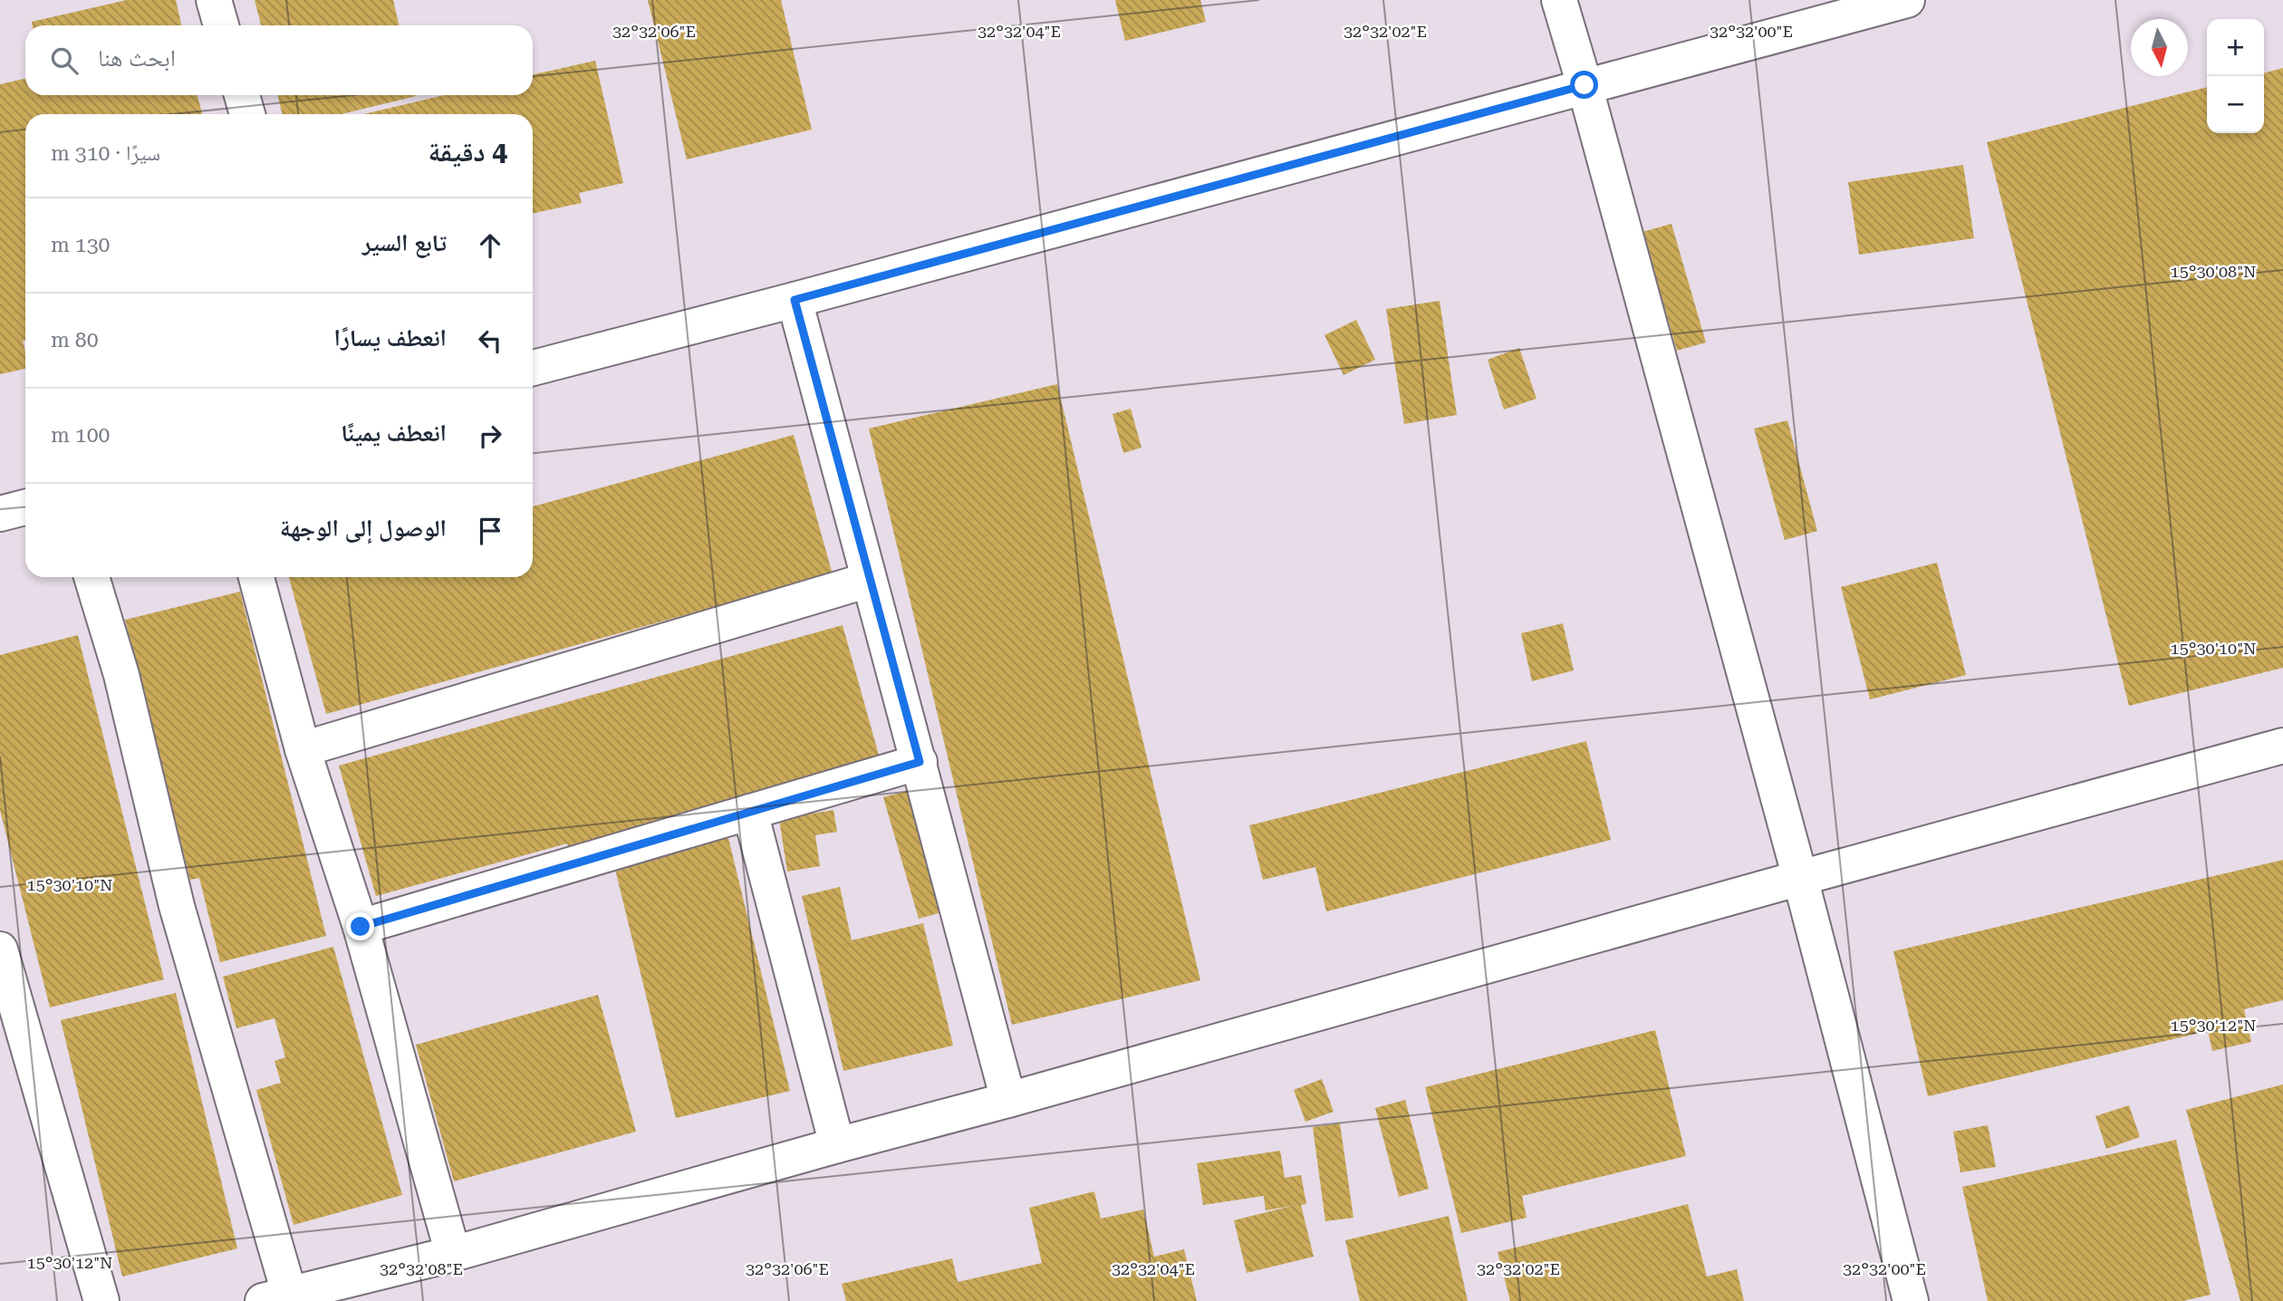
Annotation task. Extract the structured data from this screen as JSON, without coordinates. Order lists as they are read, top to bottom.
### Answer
{
  "north": "bottom",
  "page": {
    "map_buttons": ["+", "−"],
    "search": "ابحث هنا",
    "heading": ["4 دقيقة", "سيرًا · 310 m"],
    "list": [
      ["تابع السير", "130 m"],
      ["انعطف يسارًا", "80 m"],
      ["انعطف يمينًا", "100 m"],
      "الوصول إلى الوجهة"
    ]
  },
  "coordinates": [
    "32°32'06\"E",
    "32°32'04\"E",
    "32°32'02\"E",
    "32°32'00\"E",
    "15°30'08\"N",
    "15°30'10\"N",
    "15°30'12\"N",
    "32°32'08\"E"
  ]
}
